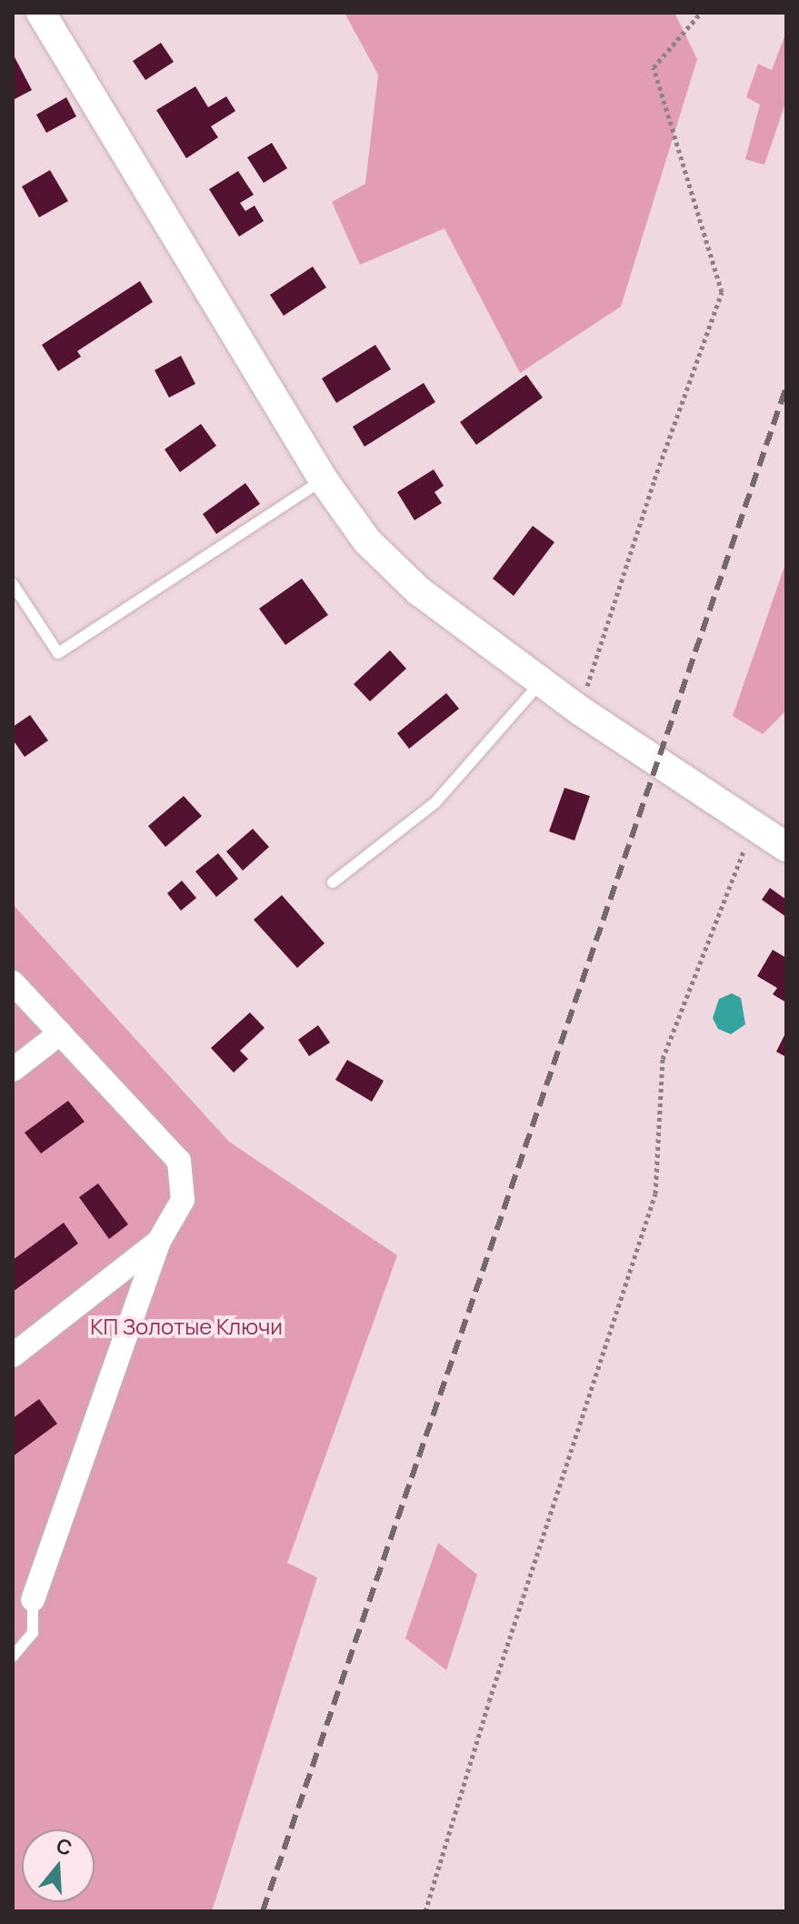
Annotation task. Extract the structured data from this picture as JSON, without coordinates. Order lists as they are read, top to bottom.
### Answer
{
  "parks": ["КП Золотые Ключи"],
  "north": "top"
}
